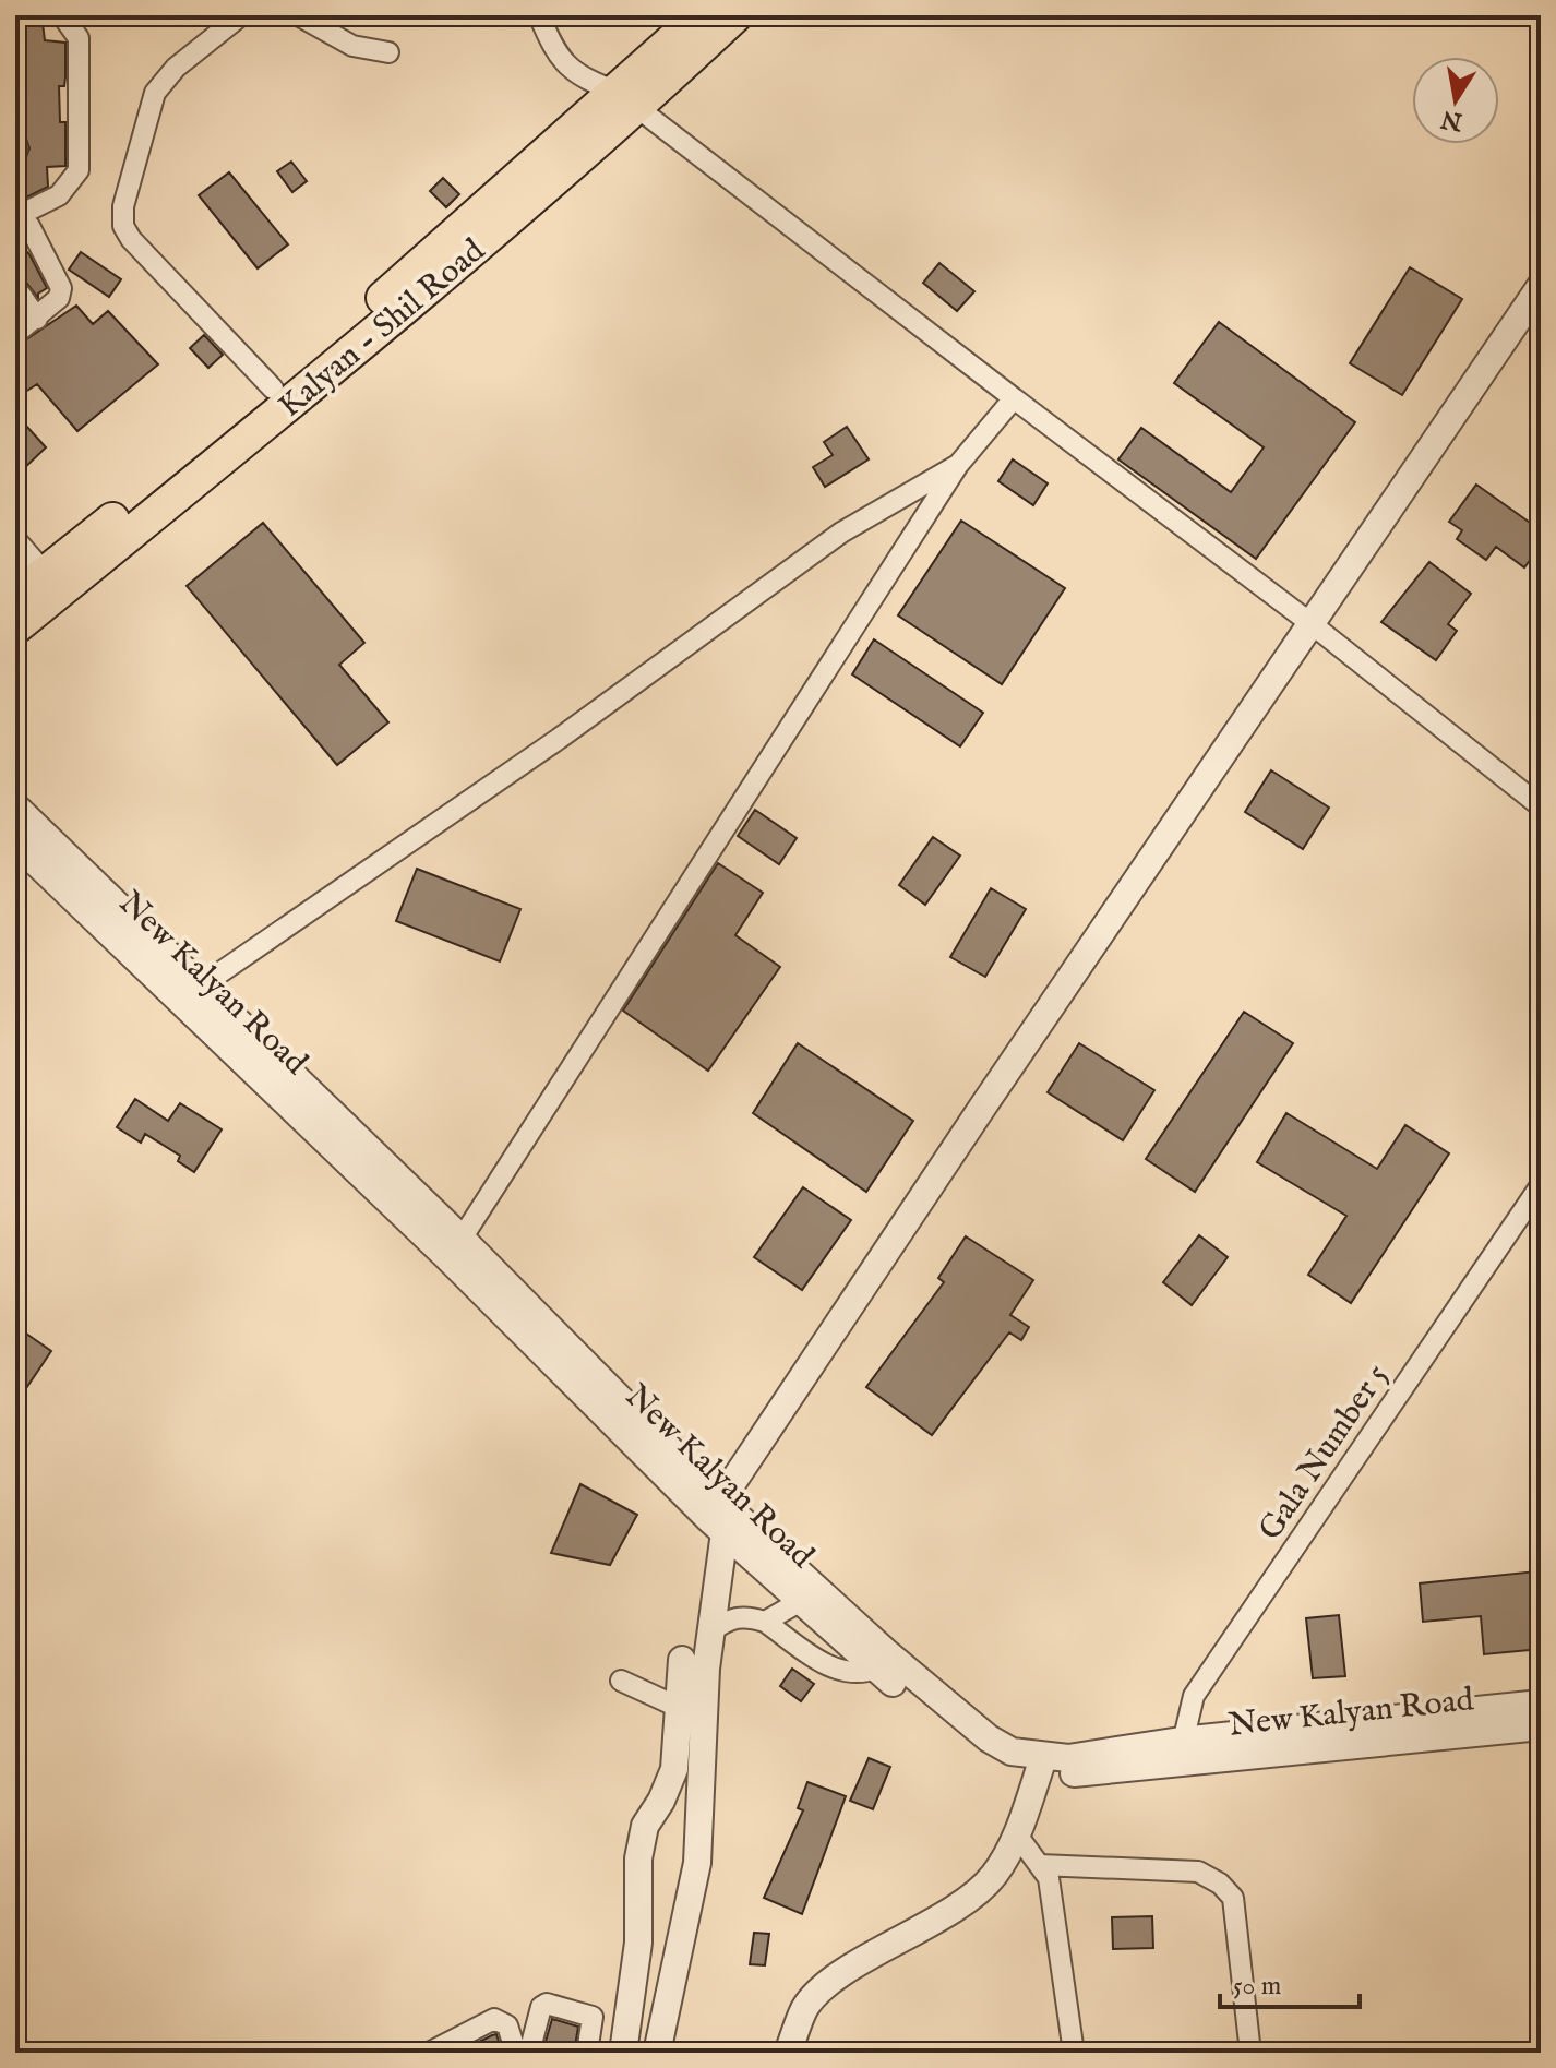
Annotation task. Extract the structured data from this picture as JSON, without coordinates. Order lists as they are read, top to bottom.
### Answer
{
  "streets": {
    "main road": ["Kalyan - Shil Road"],
    "street": ["New Kalyan Road", "Gala Number 5"]
  },
  "crossings": [
    ["New Kalyan Road", "Gala Number 5"]
  ],
  "scale_bar": "50 m",
  "north": "bottom"
}
